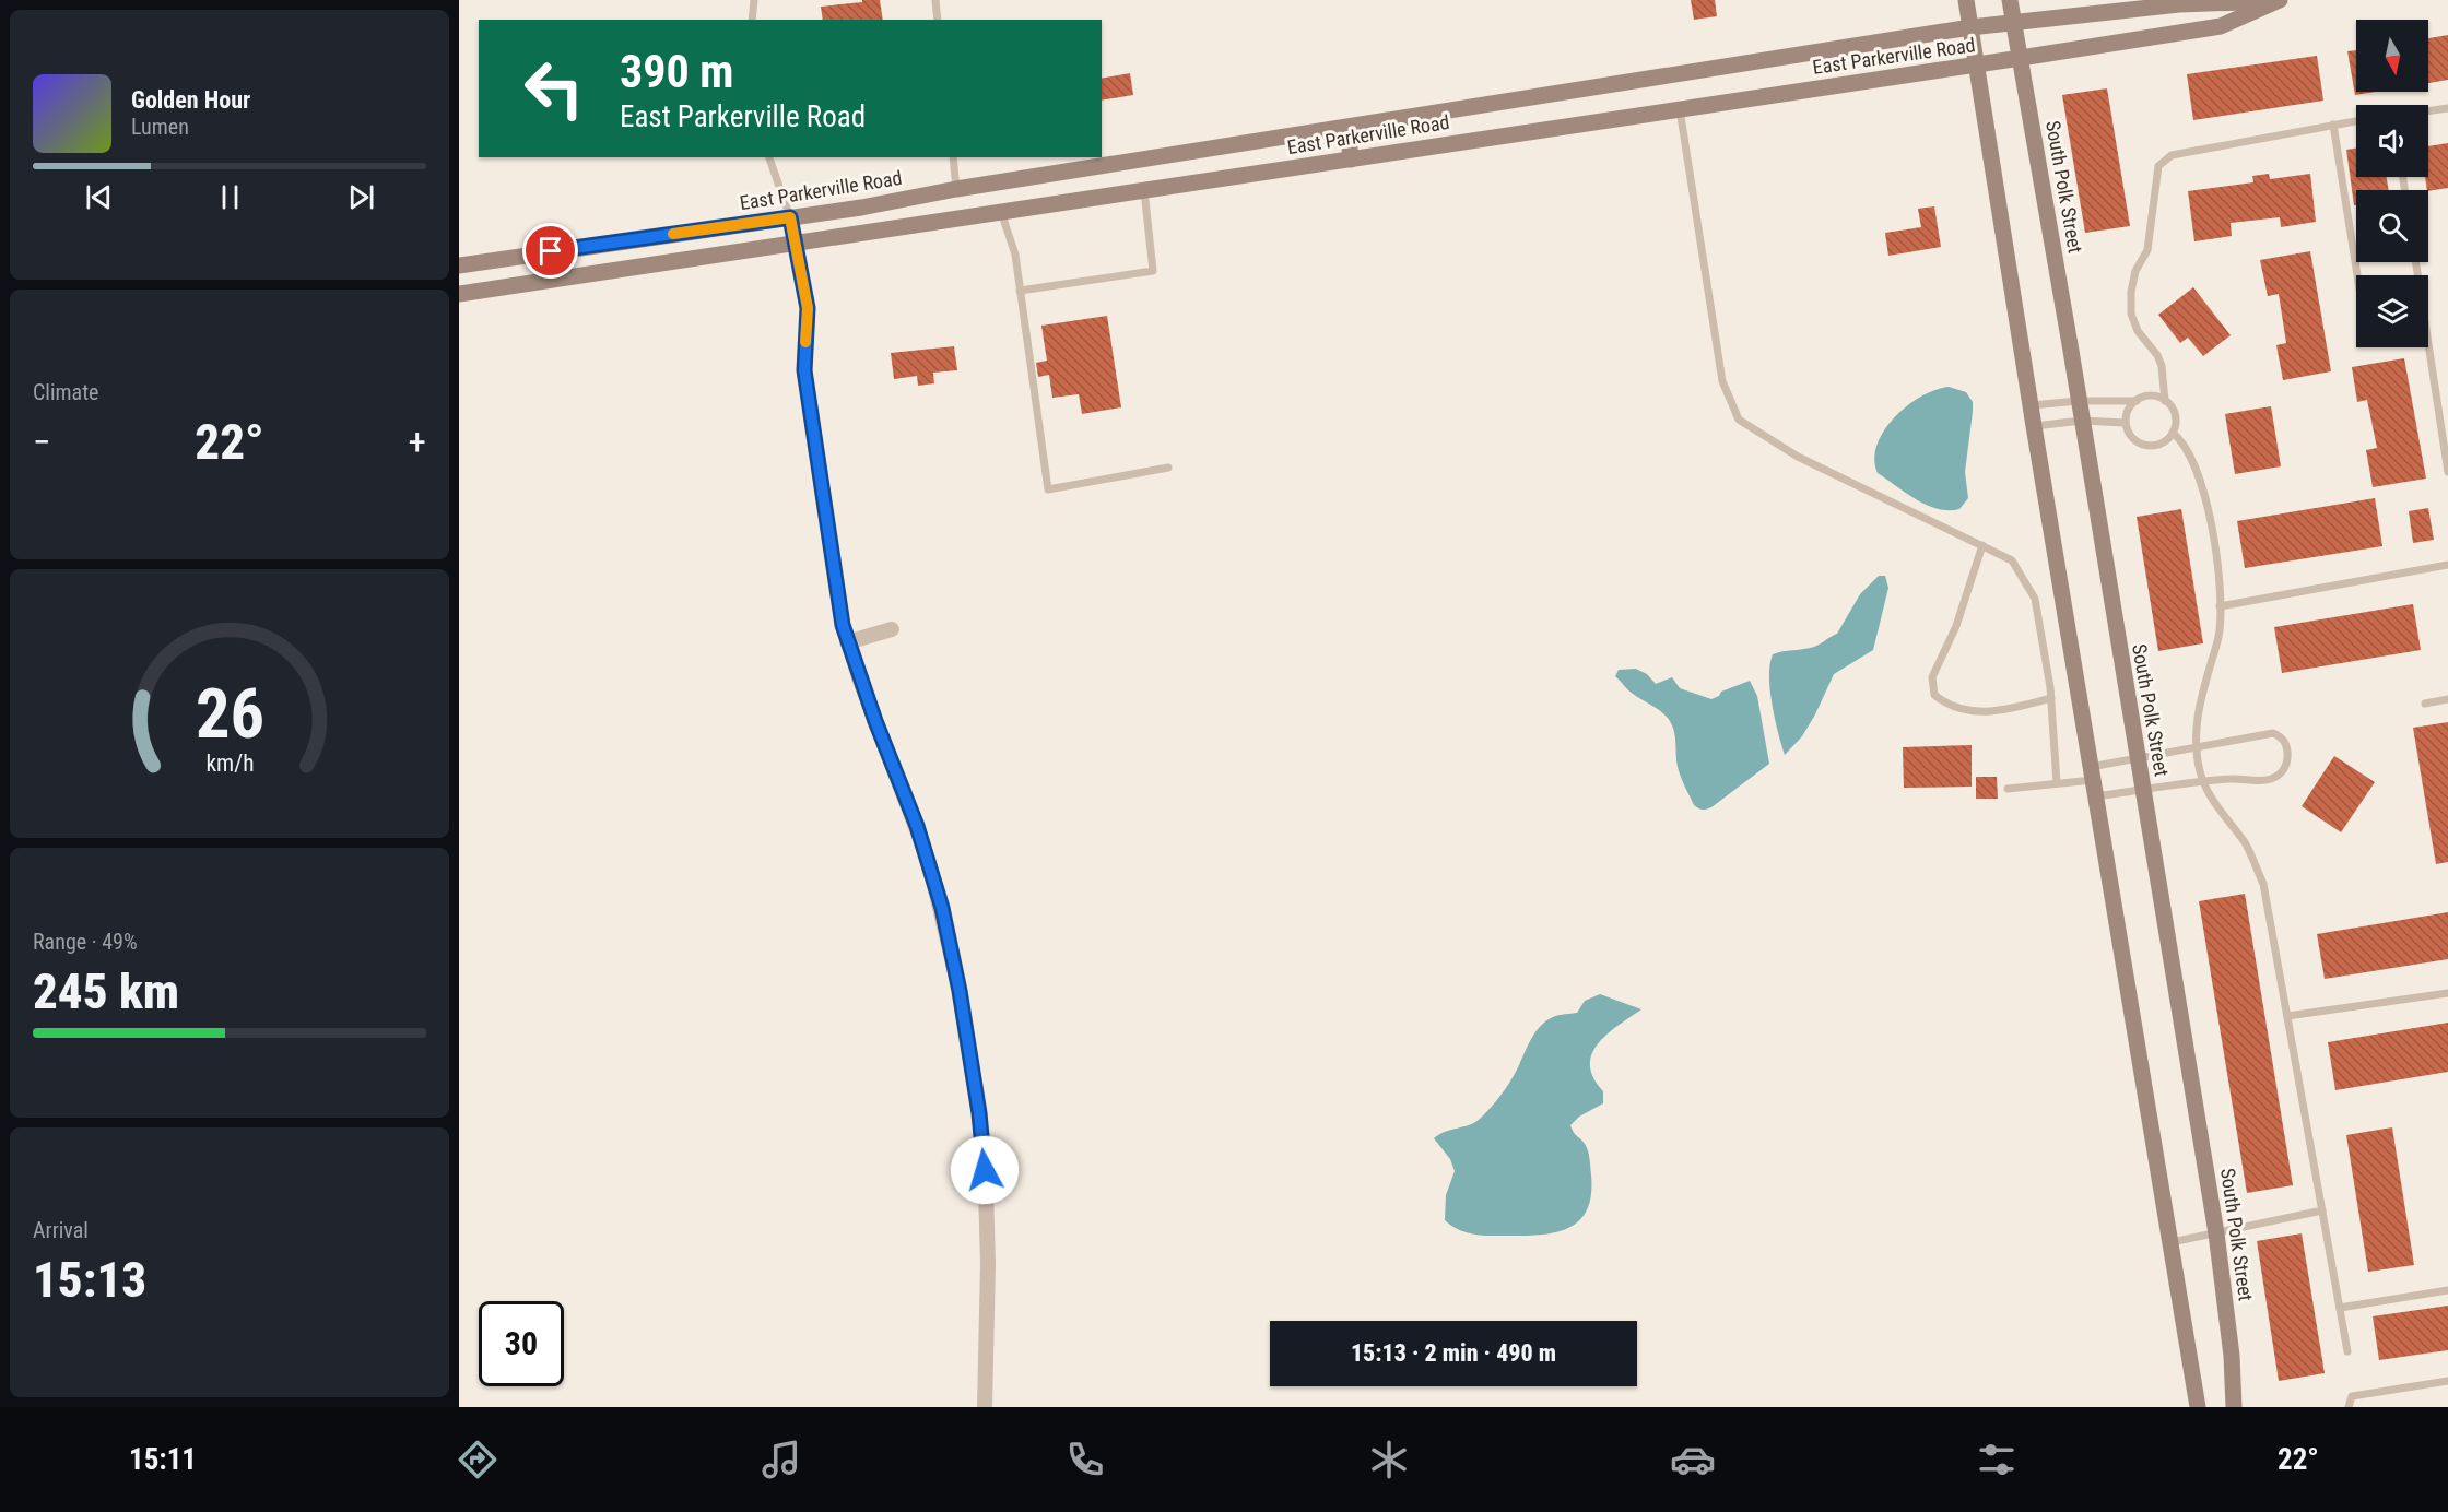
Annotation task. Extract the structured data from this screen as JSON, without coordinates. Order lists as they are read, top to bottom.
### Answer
{
  "streets": {
    "main road": ["East Parkerville Road", "South Polk Street"]
  },
  "crossings": [
    ["East Parkerville Road", "South Polk Street"]
  ],
  "north": "bottom",
  "page": {
    "turn": ["390 m", "East Parkerville Road"],
    "song": ["Golden Hour", "Lumen"],
    "tile": [
      "Climate",
      ["Range · 49%", "245 km"],
      ["Arrival", "15:13"]
    ],
    "heat": ["−", "22°", "+"],
    "limit": "30",
    "trip": "15:13 · 2 min · 490 m",
    "tabs": ["15:11", "22°"],
    "gauge": ["26", "km/h"]
  }
}
